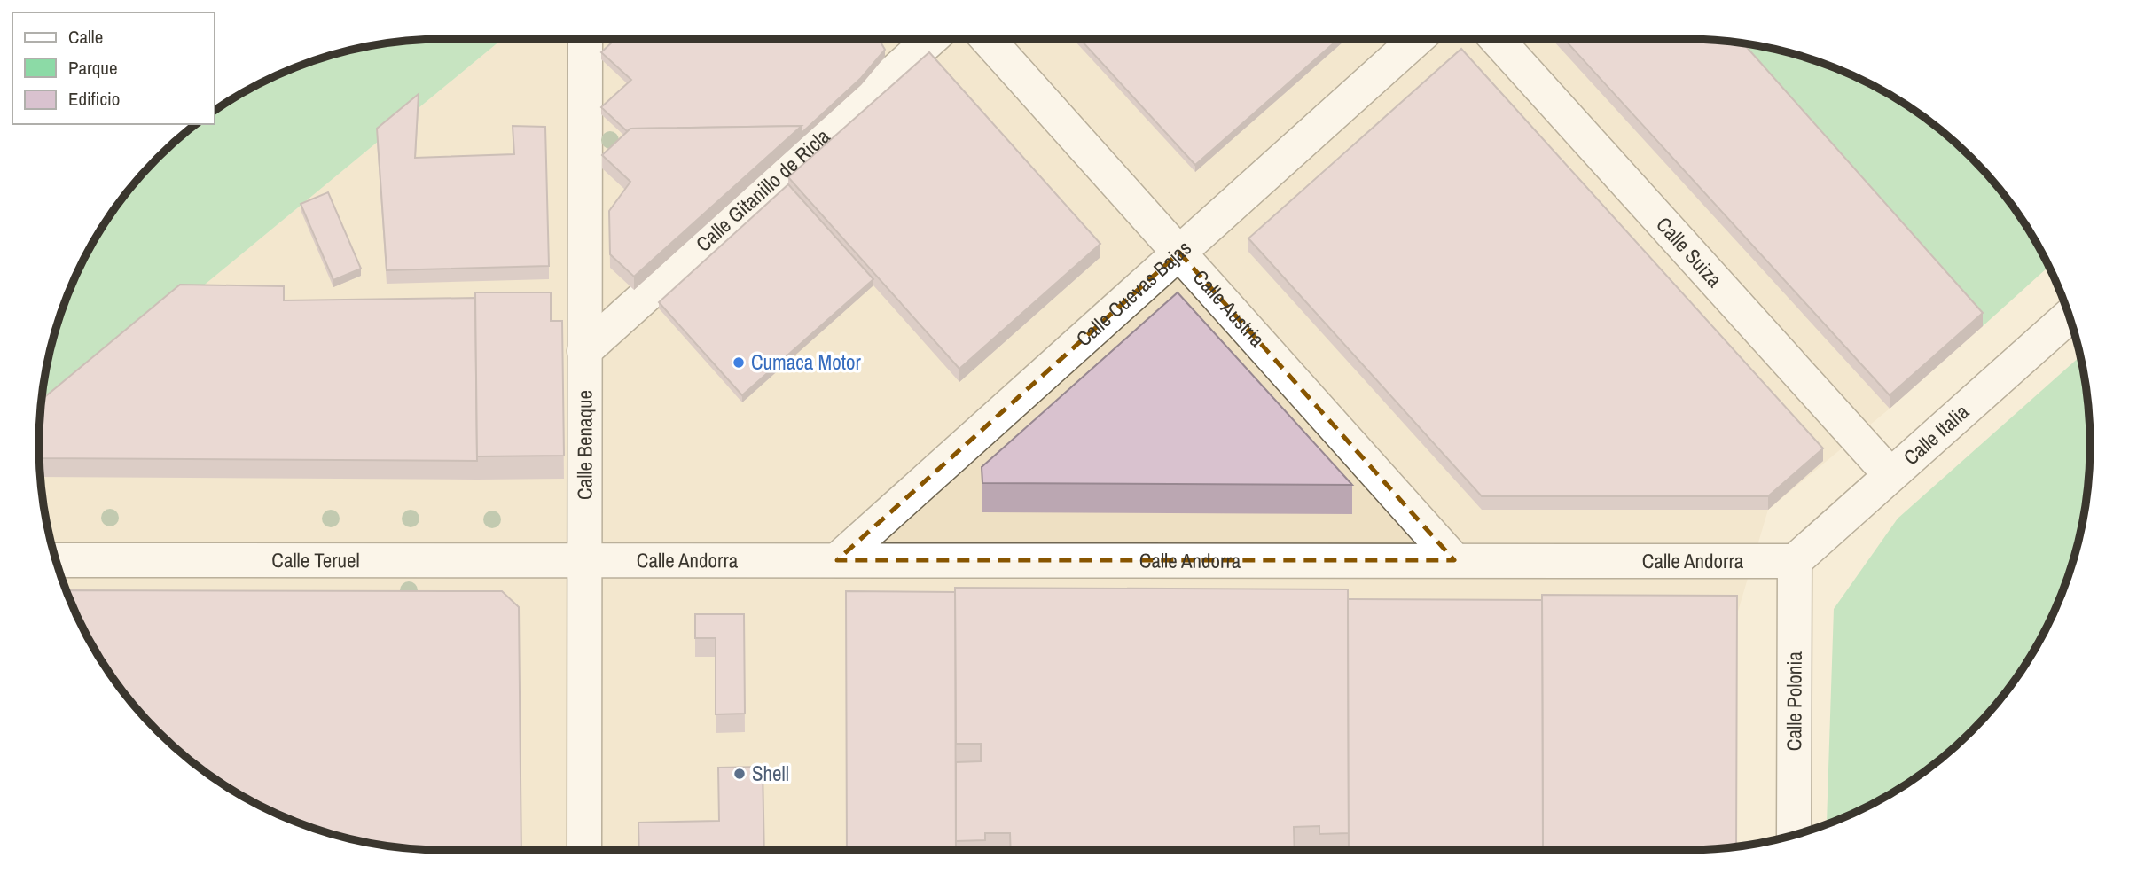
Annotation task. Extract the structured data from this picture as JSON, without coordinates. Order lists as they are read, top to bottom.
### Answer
{
  "streets": {
    "street": [
      "Calle Gitanillo de Ricla",
      "Calle Suiza",
      "Calle Cuevas Bajas",
      "Calle Austria",
      "Calle Italia",
      "Calle Benaque",
      "Calle Teruel",
      "Calle Andorra",
      "Calle Polonia"
    ]
  },
  "crossings": [
    ["Calle Gitanillo de Ricla", "Calle Benaque"],
    ["Calle Suiza", "Calle Italia"],
    ["Calle Cuevas Bajas", "Calle Austria"],
    ["Calle Cuevas Bajas", "Calle Andorra"],
    ["Calle Austria", "Calle Andorra"],
    ["Calle Italia", "Calle Andorra"],
    ["Calle Italia", "Calle Polonia"],
    ["Calle Benaque", "Calle Teruel"],
    ["Calle Benaque", "Calle Andorra"],
    ["Calle Teruel", "Calle Andorra"],
    ["Calle Andorra", "Calle Polonia"]
  ],
  "places": ["Cumaca Motor", "Shell"],
  "legend": ["Calle", "Parque", "Edificio"]
}
